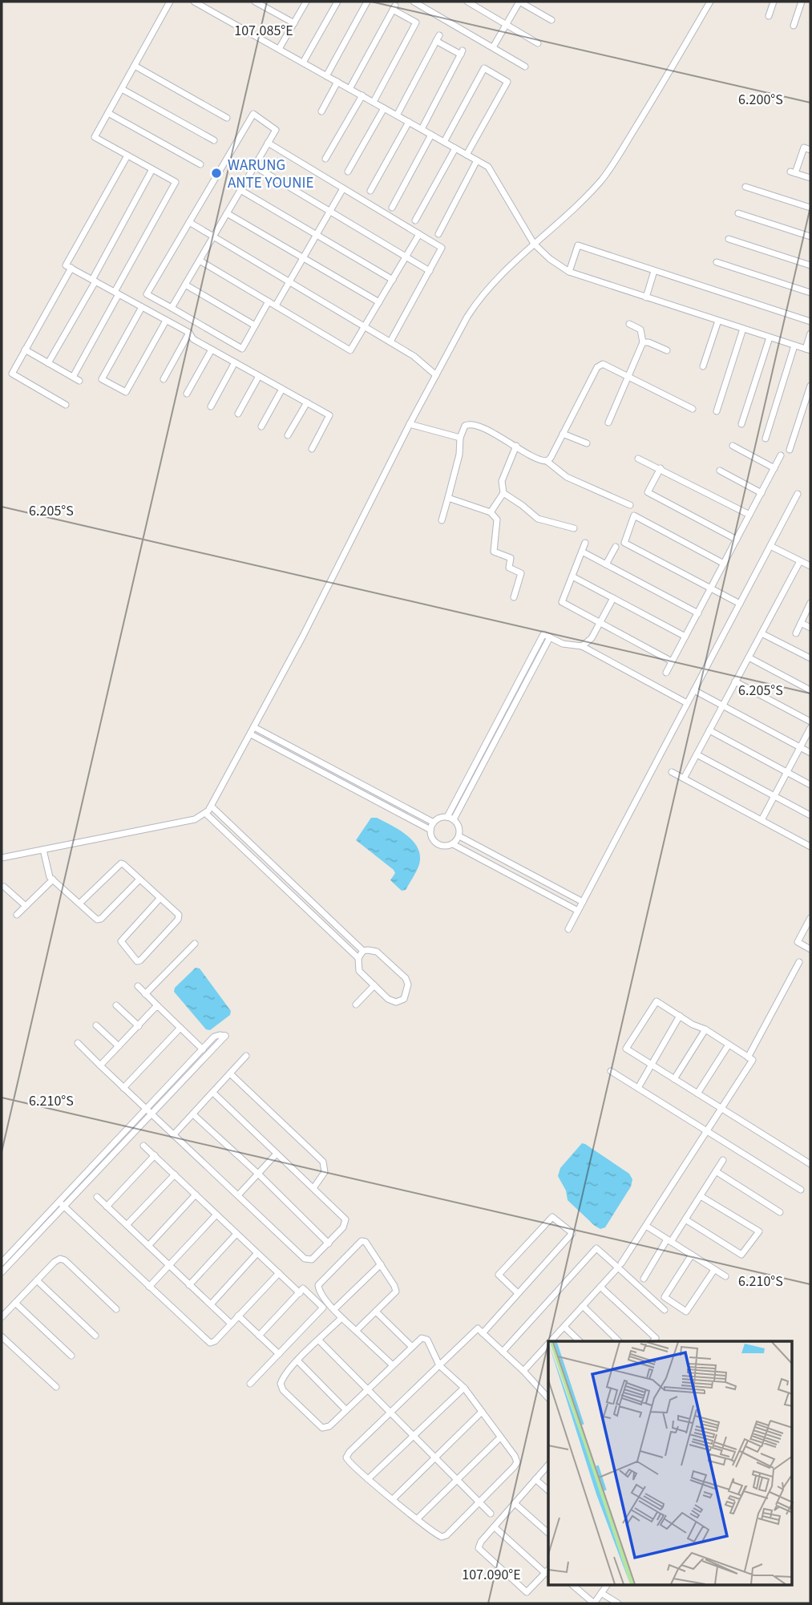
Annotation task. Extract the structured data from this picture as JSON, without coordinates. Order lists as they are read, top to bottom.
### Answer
{
  "places": ["WARUNG ANTE YOUNIE"],
  "coordinates": [
    "107.085°E",
    "6.200°S",
    "6.205°S",
    "6.210°S",
    "107.090°E"
  ]
}
